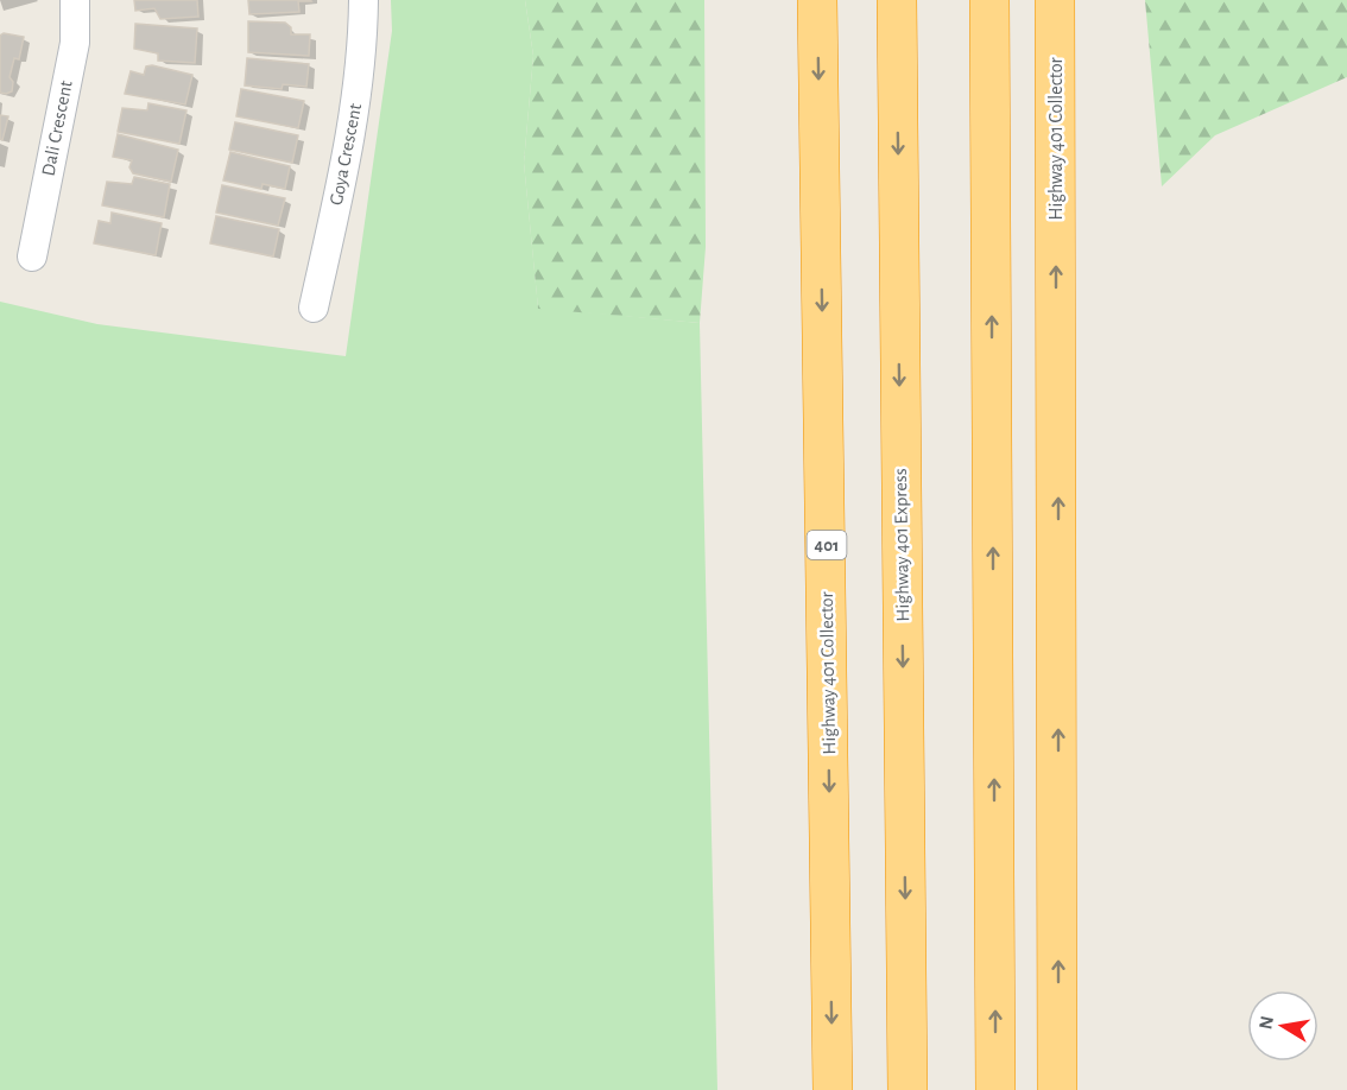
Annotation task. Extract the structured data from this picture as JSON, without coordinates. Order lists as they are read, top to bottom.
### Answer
{
  "streets": {
    "highway": ["Highway 401 Collector", "401", "Highway 401 Express"],
    "street": ["Dali Crescent", "Goya Crescent"]
  },
  "north": "left"
}
